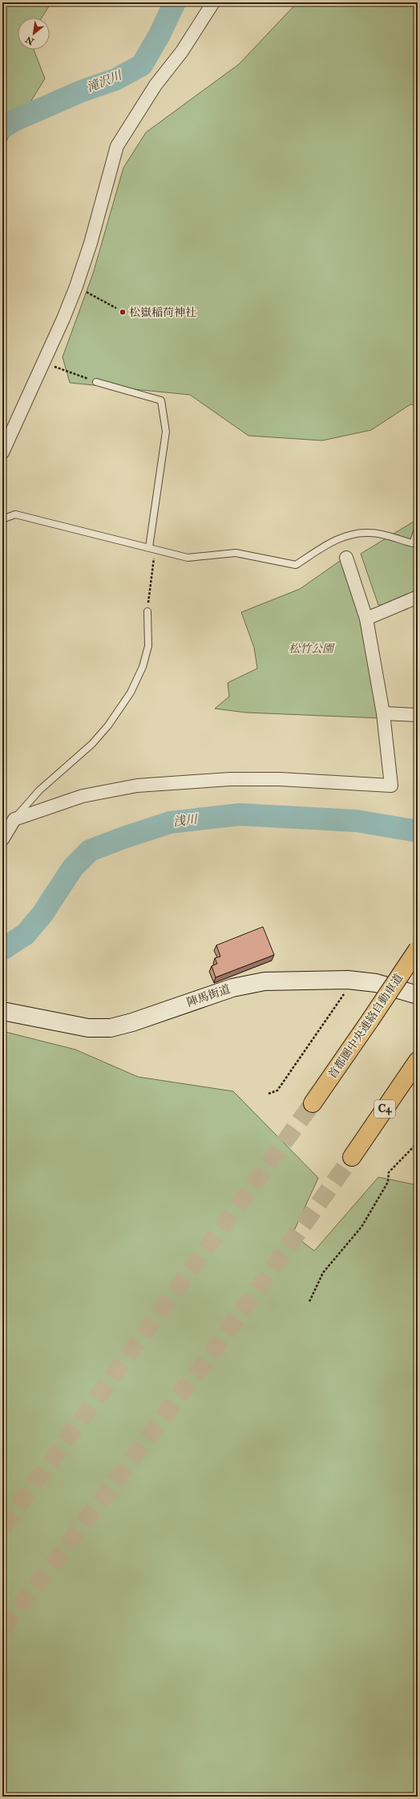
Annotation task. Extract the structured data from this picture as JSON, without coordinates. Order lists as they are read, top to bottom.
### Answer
{
  "streets": {
    "highway": ["首都圏中央連絡自動車道", "C4"],
    "main road": ["陣馬街道"]
  },
  "water": ["滝沢川", "浅川"],
  "parks": ["松竹公園"],
  "places": ["松嶽稲荷神社"],
  "north": "bottom left"
}
